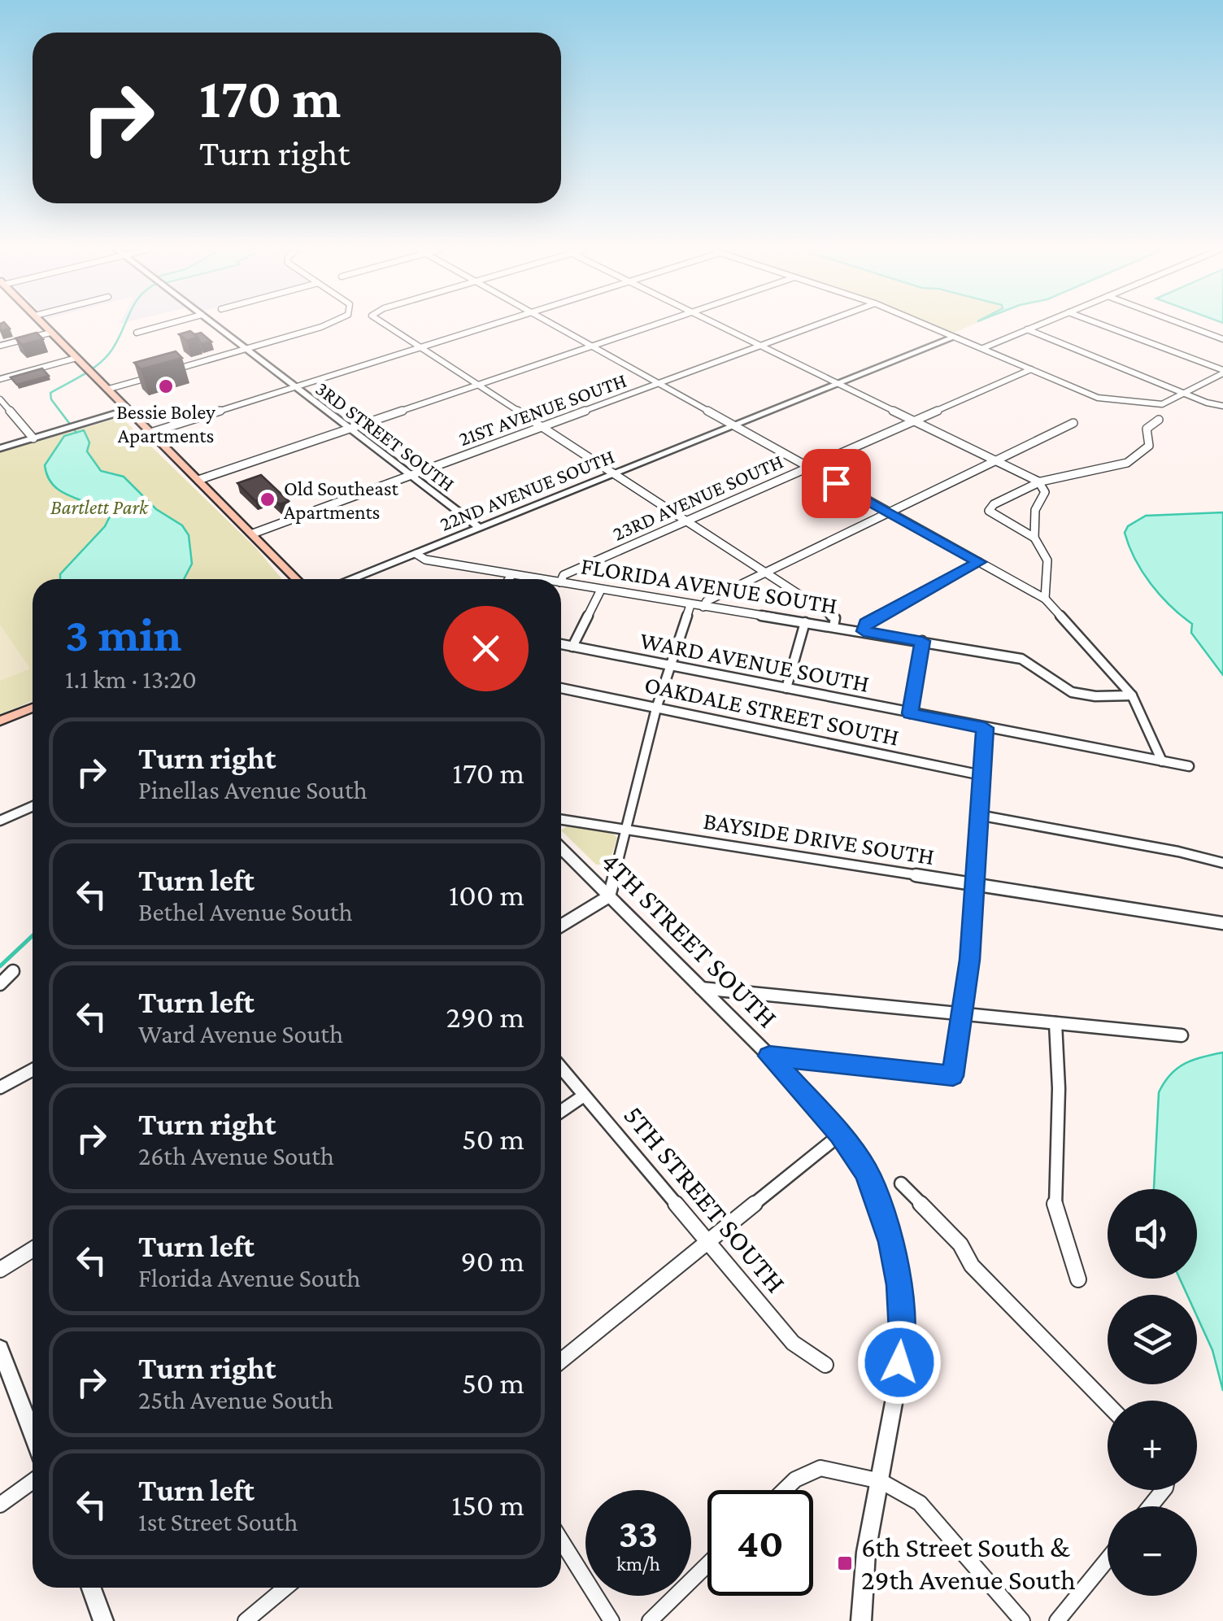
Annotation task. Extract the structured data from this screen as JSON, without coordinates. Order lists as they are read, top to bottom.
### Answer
{
  "streets": {
    "street": [
      "21ST AVENUE SOUTH",
      "3RD STREET SOUTH",
      "22ND AVENUE SOUTH",
      "23RD AVENUE SOUTH",
      "FLORIDA AVENUE SOUTH",
      "WARD AVENUE SOUTH",
      "OAKDALE STREET SOUTH",
      "BAYSIDE DRIVE SOUTH",
      "4TH STREET SOUTH",
      "5TH STREET SOUTH"
    ]
  },
  "crossings": [
    ["21ST AVENUE SOUTH", "3RD STREET SOUTH"],
    ["3RD STREET SOUTH", "22ND AVENUE SOUTH"],
    ["22ND AVENUE SOUTH", "FLORIDA AVENUE SOUTH"]
  ],
  "parks": ["Bartlett Park"],
  "places": {
    "other": ["Bessie Boley Apartments", "Old Southeast Apartments"],
    "transit": ["6th Street South & 29th Avenue South"]
  },
  "page": {
    "turn": ["170 m", "Turn right"],
    "heading": ["3 min", "1.1 km · 13:20"],
    "list": [
      {
        "name": "Turn right",
        "note": "Pinellas Avenue South",
        "value": "170 m"
      },
      {
        "name": "Turn left",
        "note": "Bethel Avenue South",
        "value": "100 m"
      },
      {
        "name": "Turn left",
        "note": "Ward Avenue South",
        "value": "290 m"
      },
      {
        "name": "Turn right",
        "note": "26th Avenue South",
        "value": "50 m"
      },
      {
        "name": "Turn left",
        "note": "Florida Avenue South",
        "value": "90 m"
      },
      {
        "name": "Turn right",
        "note": "25th Avenue South",
        "value": "50 m"
      },
      {
        "name": "Turn left",
        "note": "1st Street South",
        "value": "150 m"
      }
    ],
    "map_buttons": ["+", "−"],
    "speed": "33 km/h",
    "limit": "40"
  }
}
